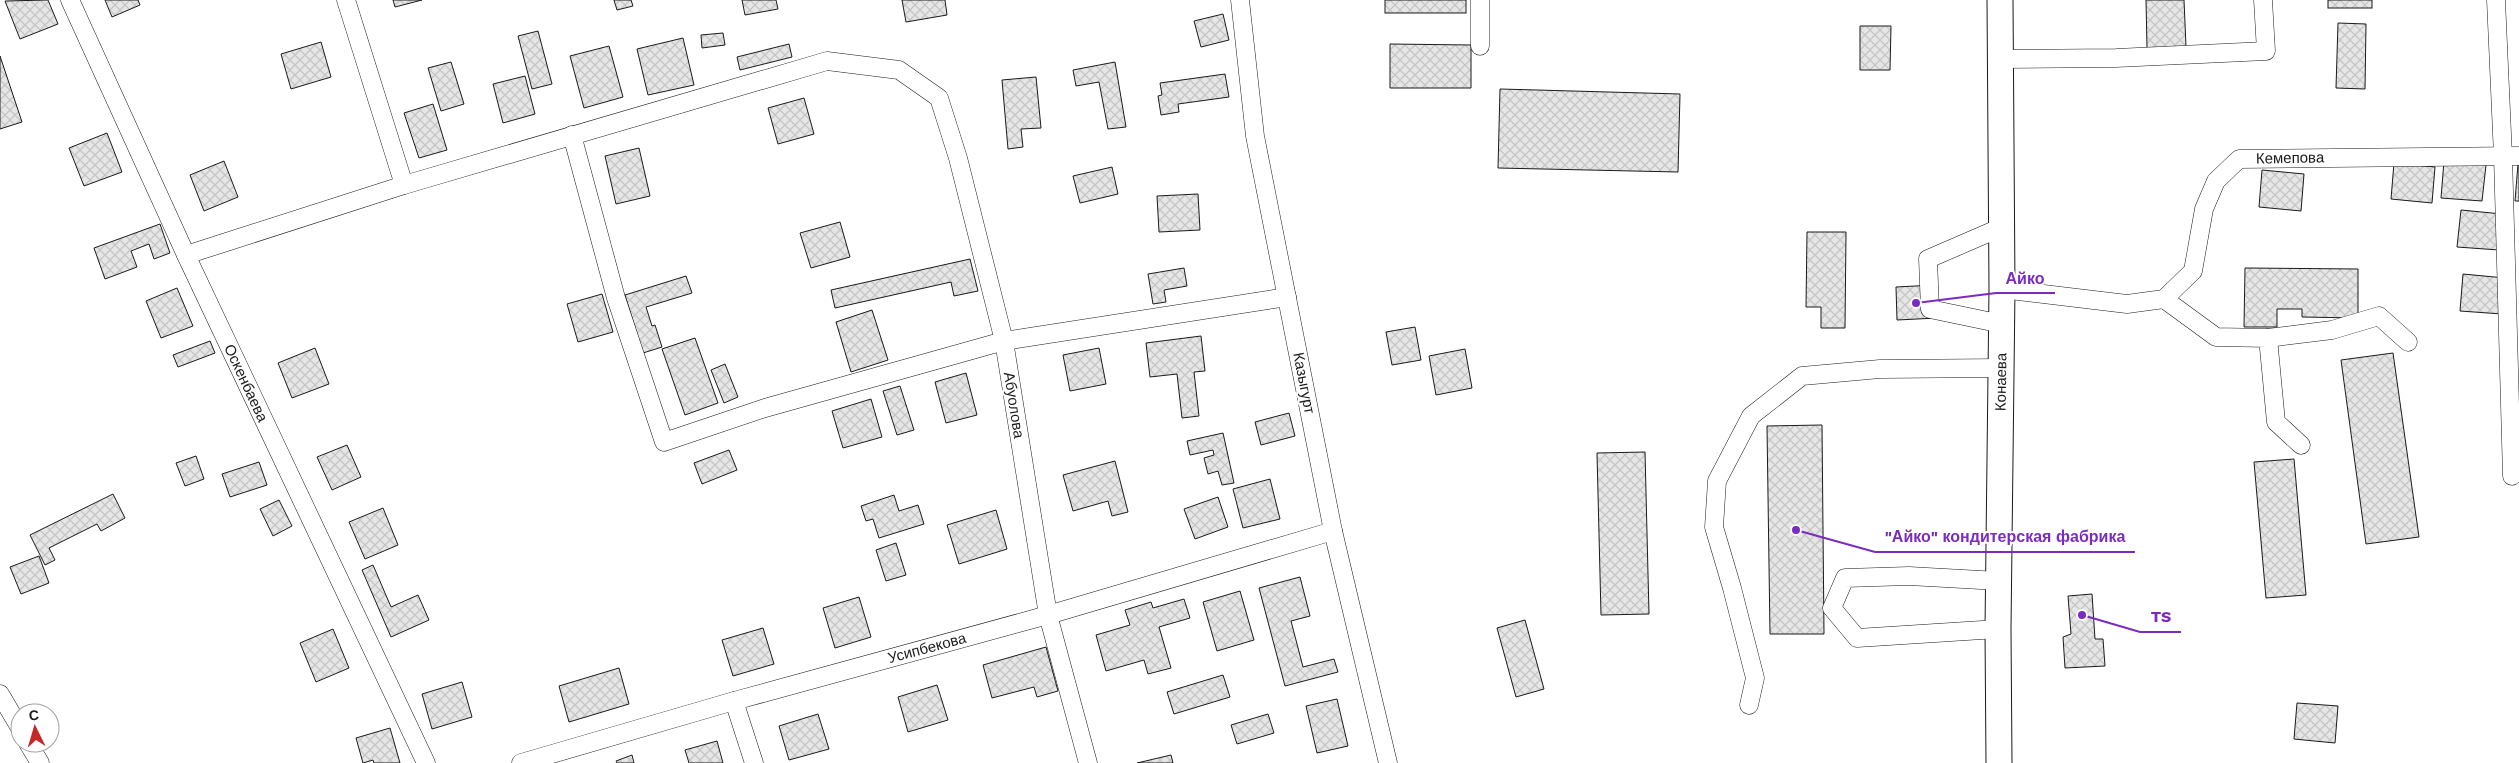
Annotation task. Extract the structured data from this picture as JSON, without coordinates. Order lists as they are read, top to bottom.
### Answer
{
  "streets": {
    "main road": ["Конаева"],
    "street": [
      "Кемепова",
      "Оскенбаева",
      "Казыгурт",
      "Абуолова",
      "Усипбекова"
    ]
  },
  "crossings": [
    ["Казыгурт", "Усипбекова"],
    ["Абуолова", "Усипбекова"]
  ],
  "places": ["Айко", "\"Айко\" кондитерская фабрика", "TS"],
  "north": "top"
}
